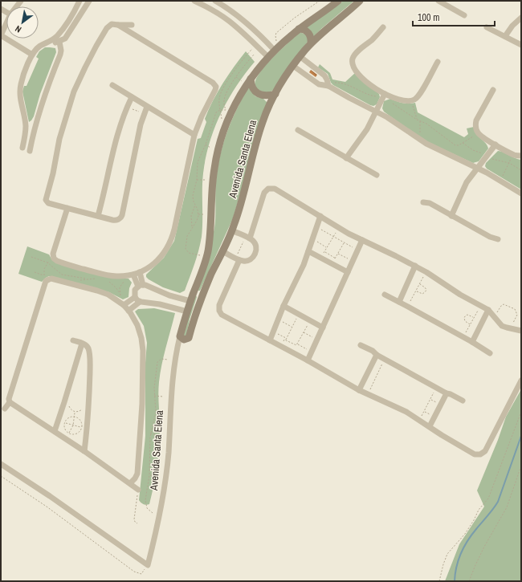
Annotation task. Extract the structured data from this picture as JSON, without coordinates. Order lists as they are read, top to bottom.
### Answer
{
  "streets": {
    "street": ["Avenida Santa Elena"]
  },
  "scale_bar": "100 m",
  "north": "bottom left"
}
